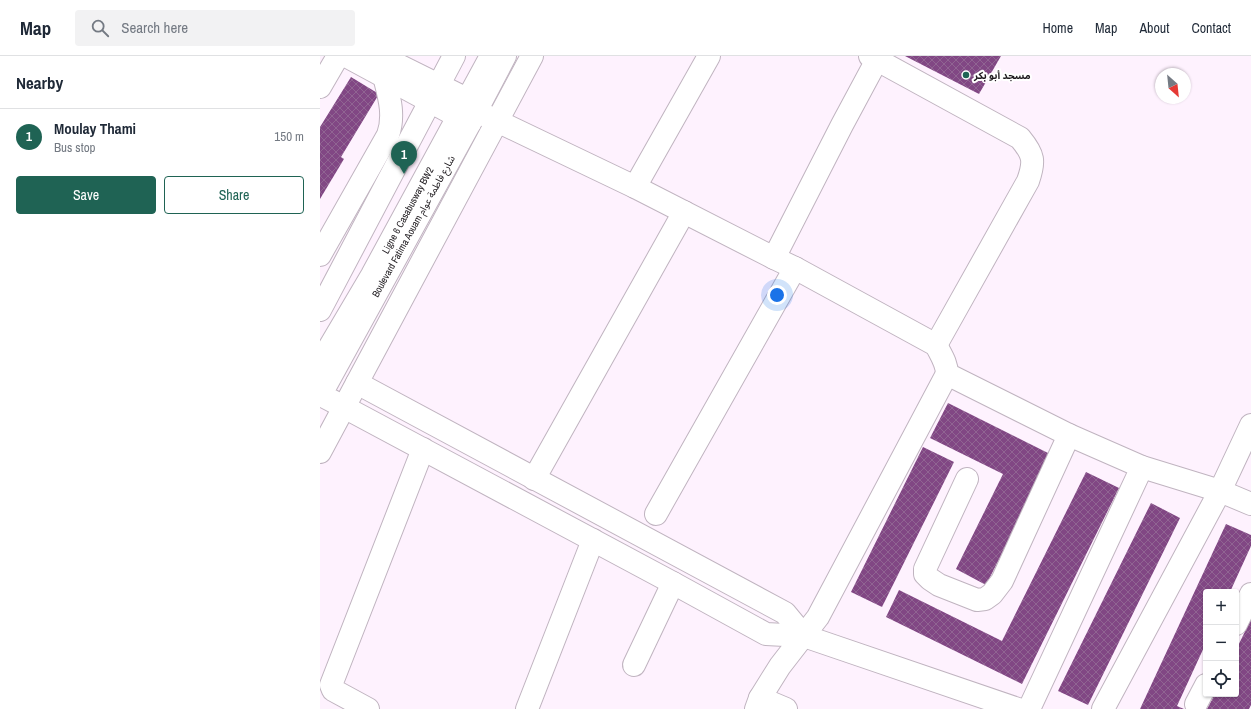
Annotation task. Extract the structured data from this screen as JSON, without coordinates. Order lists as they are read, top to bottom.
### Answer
{
  "streets": {
    "street": ["Ligne 6 Casabusway BW2", "Boulevard Fatima Aouam شارع فاطمة عوام"]
  },
  "crossings": [
    ["Ligne 6 Casabusway BW2", "Boulevard Fatima Aouam شارع فاطمة عوام"]
  ],
  "places": ["مسجد أبو بكر"],
  "north": "bottom right",
  "page": {
    "header": "Map",
    "search": "Search here",
    "nav": [
      "Home",
      "Map",
      "About",
      "Contact"
    ],
    "heading": "Nearby",
    "list": [
      {
        "mark": "1",
        "name": "Moulay Thami",
        "note": "Bus stop",
        "value": "150 m"
      }
    ],
    "pins": "1",
    "buttons": ["Save", "Share"],
    "map_buttons": ["+", "−"]
  }
}
